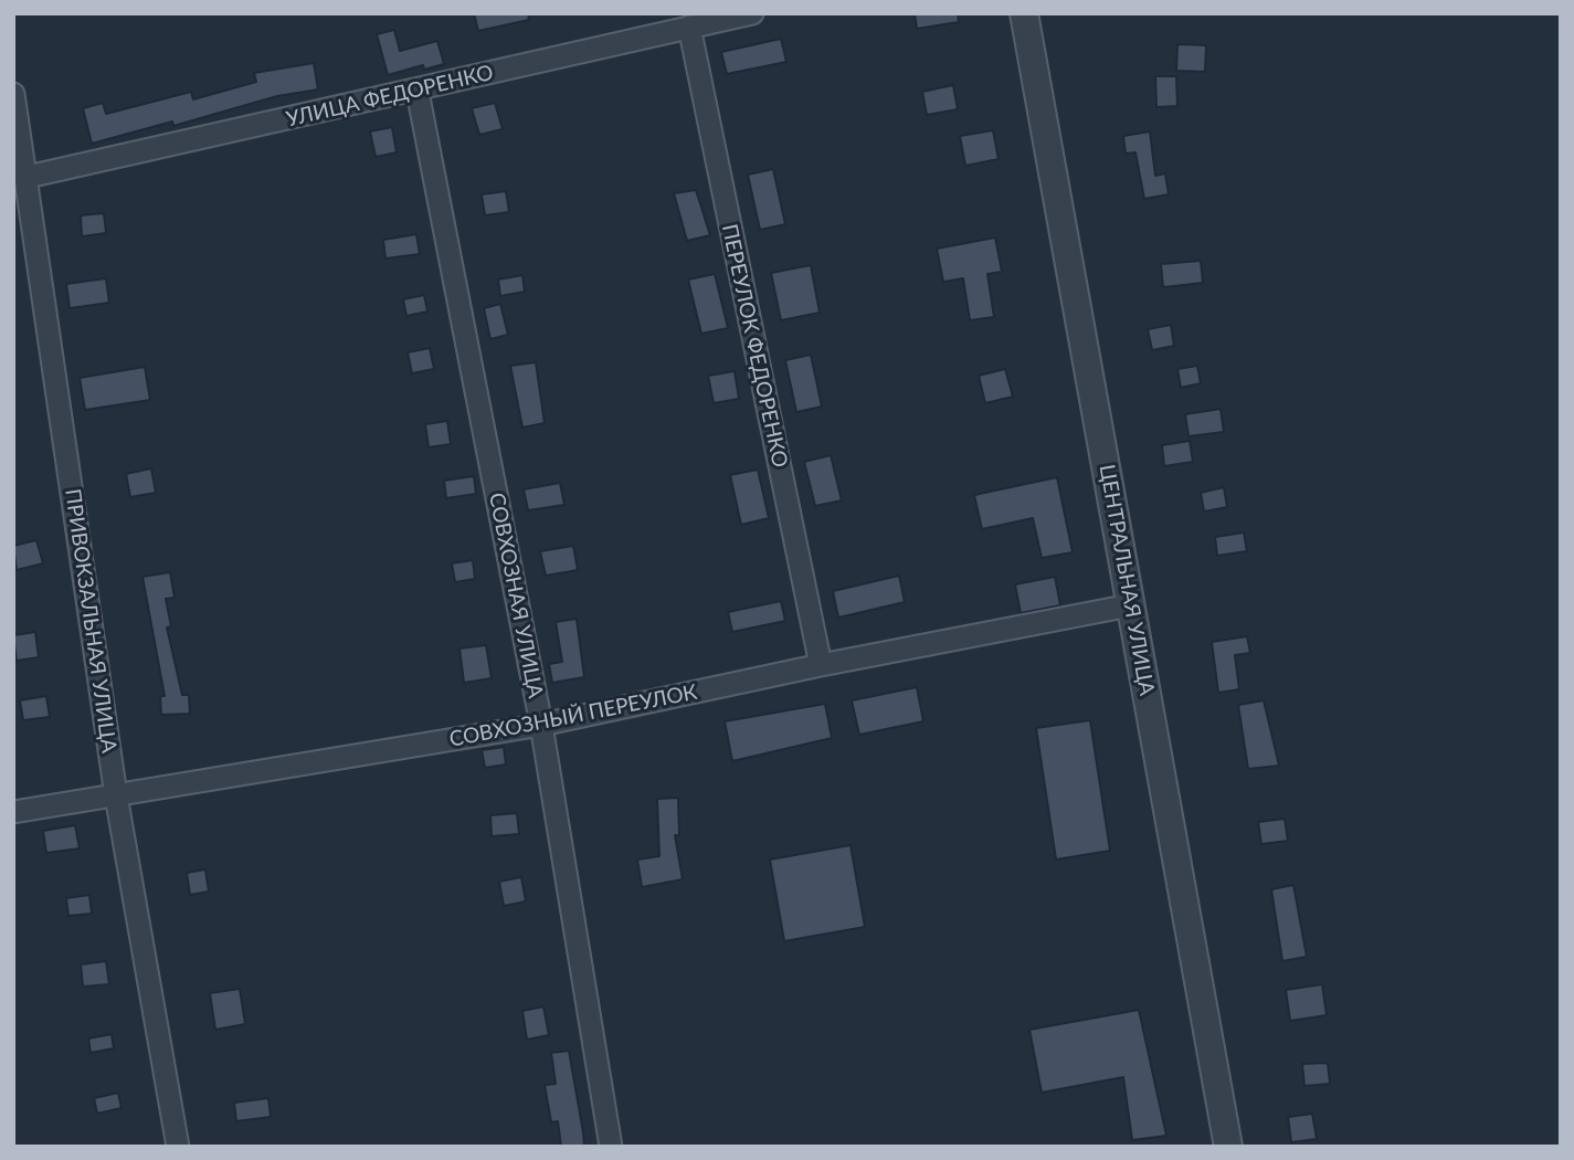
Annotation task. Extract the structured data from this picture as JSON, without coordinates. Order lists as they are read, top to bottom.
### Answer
{
  "streets": {
    "street": [
      "УЛИЦА ФЕДОРЕНКО",
      "ПЕРЕУЛОК ФЕДОРЕНКО",
      "ЦЕНТРАЛЬНАЯ УЛИЦА",
      "СОВХОЗНАЯ УЛИЦА",
      "ПРИВОКЗАЛЬНАЯ УЛИЦА",
      "СОВХОЗНЫЙ ПЕРЕУЛОК"
    ]
  },
  "crossings": [
    ["УЛИЦА ФЕДОРЕНКО", "ПЕРЕУЛОК ФЕДОРЕНКО"],
    ["УЛИЦА ФЕДОРЕНКО", "СОВХОЗНАЯ УЛИЦА"],
    ["УЛИЦА ФЕДОРЕНКО", "ПРИВОКЗАЛЬНАЯ УЛИЦА"],
    ["ПЕРЕУЛОК ФЕДОРЕНКО", "СОВХОЗНЫЙ ПЕРЕУЛОК"],
    ["ЦЕНТРАЛЬНАЯ УЛИЦА", "СОВХОЗНЫЙ ПЕРЕУЛОК"],
    ["СОВХОЗНАЯ УЛИЦА", "СОВХОЗНЫЙ ПЕРЕУЛОК"],
    ["ПРИВОКЗАЛЬНАЯ УЛИЦА", "СОВХОЗНЫЙ ПЕРЕУЛОК"]
  ]
}
